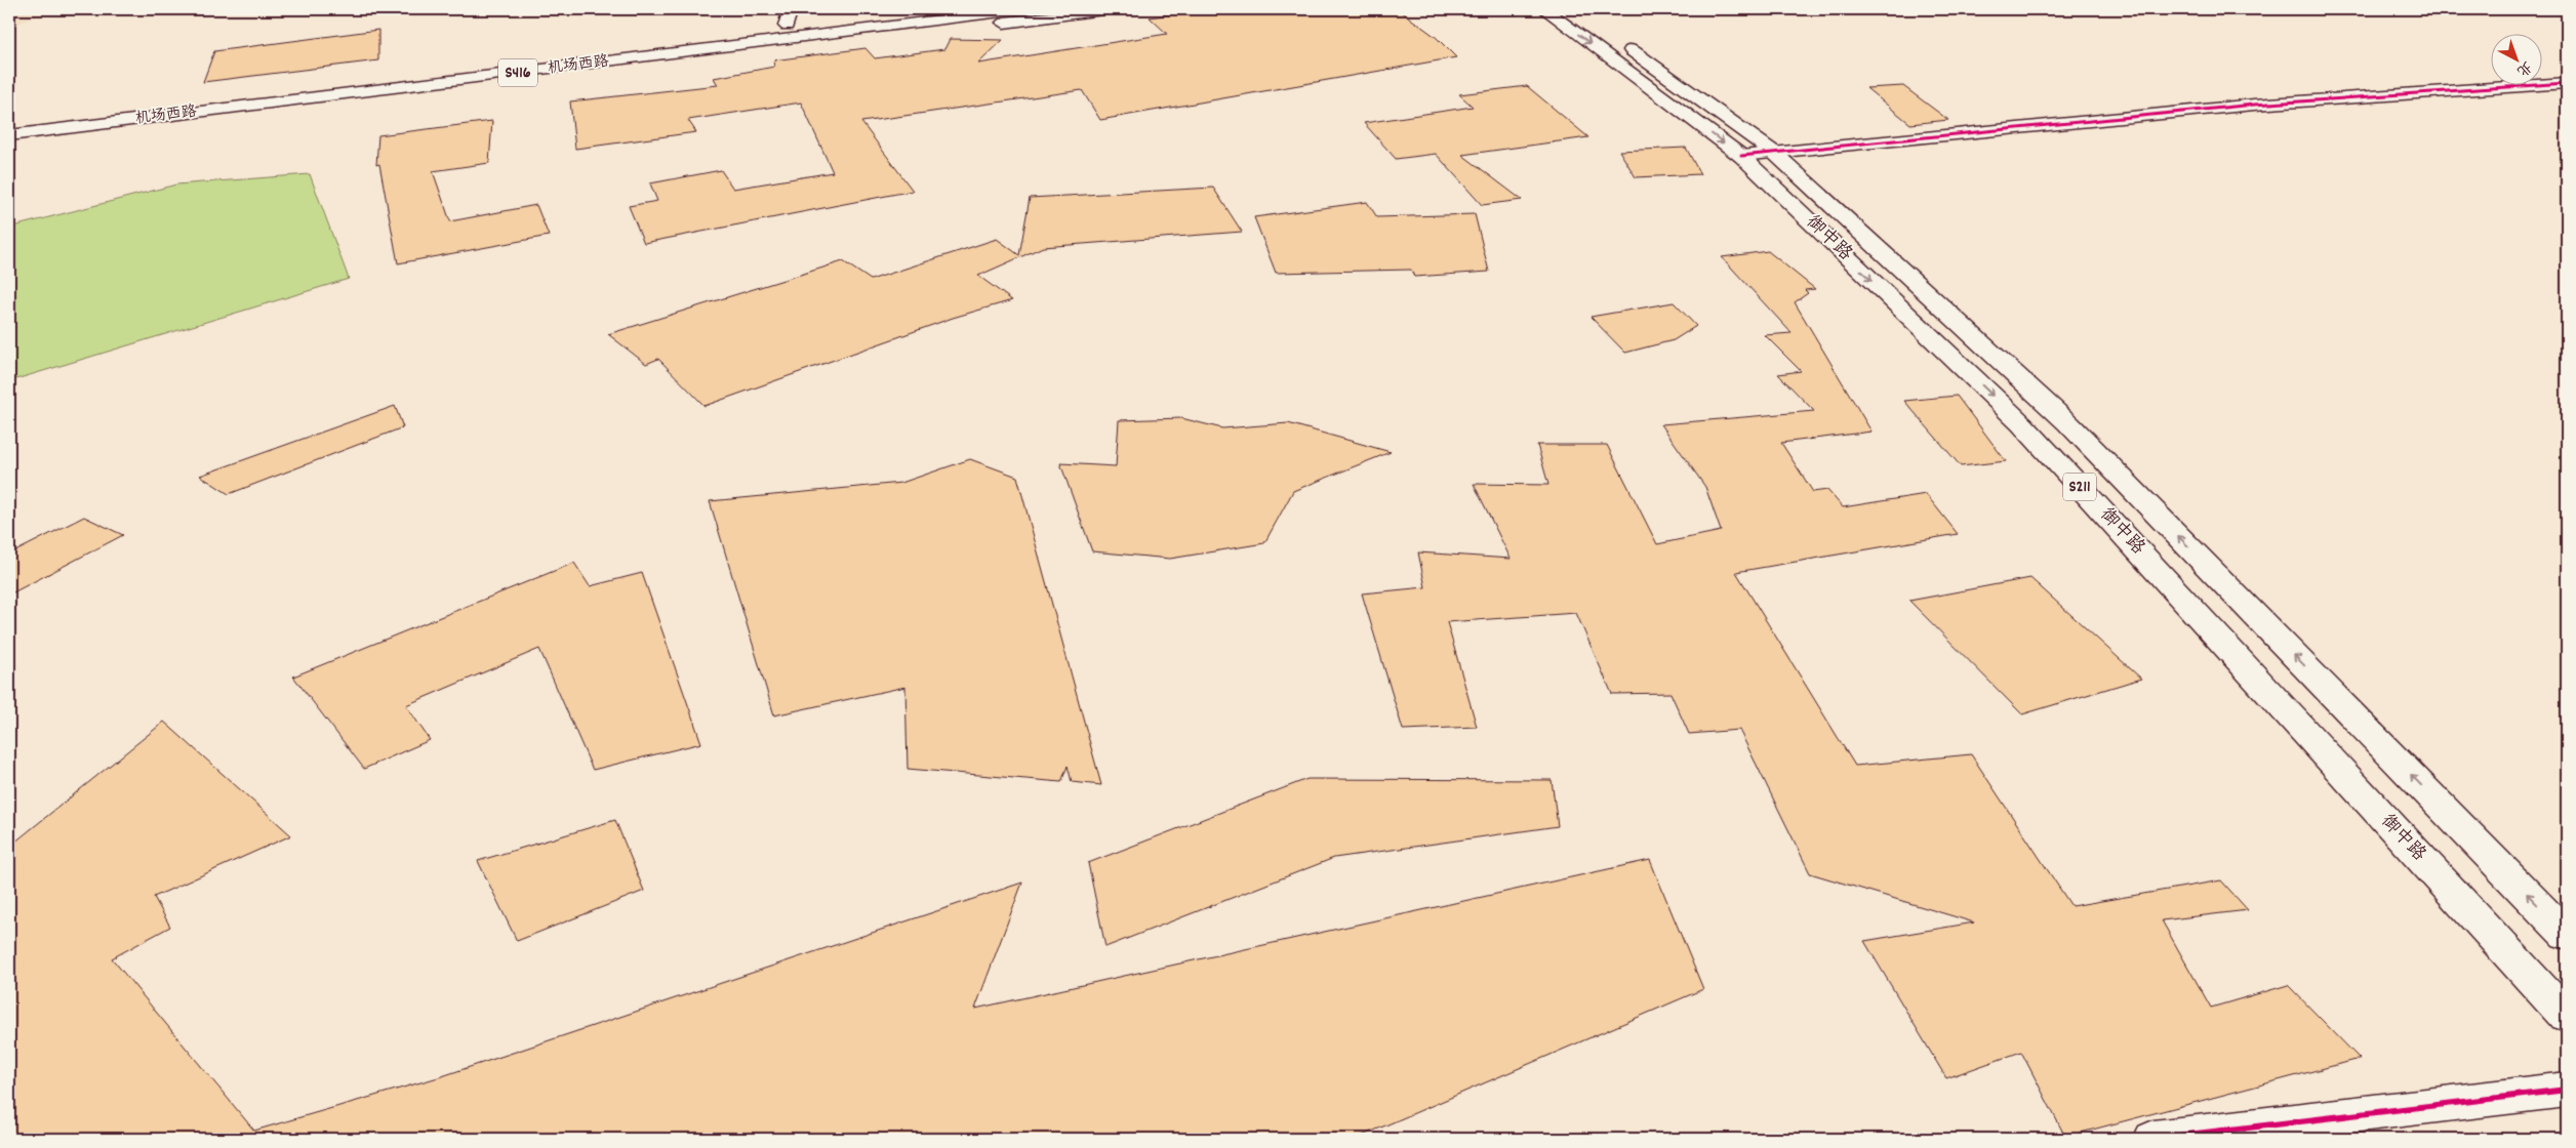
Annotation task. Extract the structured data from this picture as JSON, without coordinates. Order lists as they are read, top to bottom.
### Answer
{
  "streets": {
    "main road": [
      "机场西路",
      "S416",
      "御中路",
      "S211"
    ]
  },
  "north": "bottom right"
}
